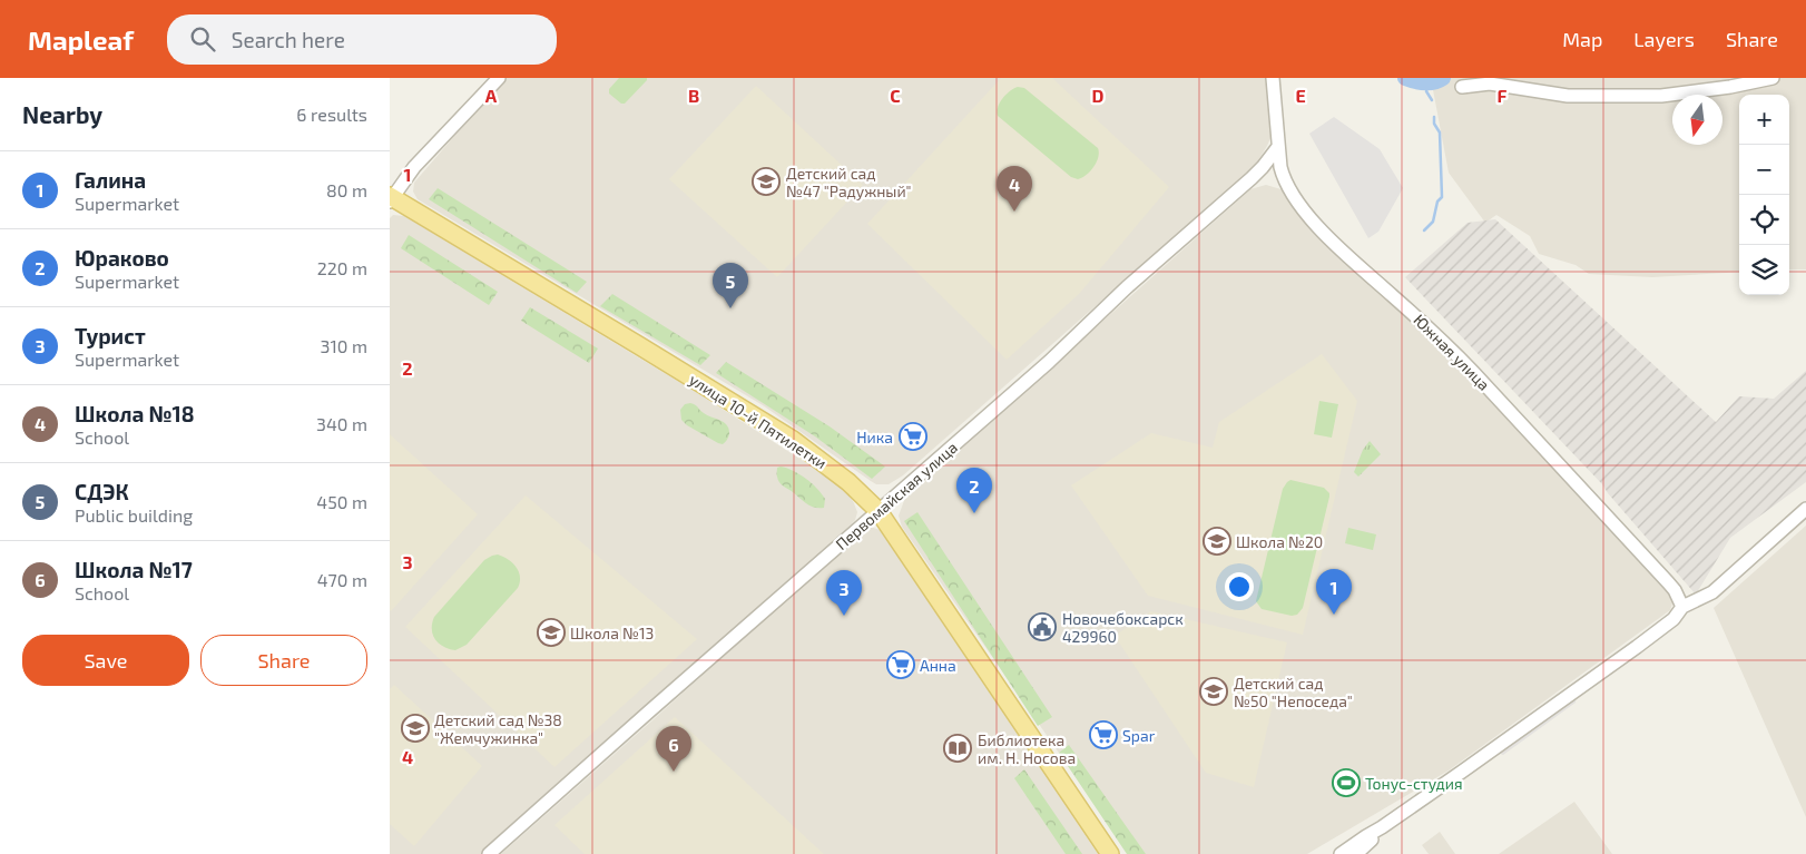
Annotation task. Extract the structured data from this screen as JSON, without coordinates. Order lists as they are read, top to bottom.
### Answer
{
  "streets": {
    "main road": ["улица 10-й Пятилетки"],
    "street": ["Южная улица", "Первомайская улица"]
  },
  "crossings": [
    ["Южная улица", "Первомайская улица"],
    ["улица 10-й Пятилетки", "Первомайская улица"]
  ],
  "places": {
    "school or university": [
      "Детский сад №47 \"Радужный\"",
      "Школа №20",
      "Школа №13",
      "Детский сад №50 \"Непоседа\"",
      "Детский сад №38 \"Жемчужинка\""
    ],
    "supermarket": ["Ника", "Анна", "Spar"],
    "public building": ["Новочебоксарск 429960"],
    "library": ["Библиотека им. Н. Носова"],
    "sports": ["Тонус-студия"]
  },
  "north": "bottom",
  "page": {
    "header": "Mapleaf",
    "search": "Search here",
    "nav": ["Map", "Layers", "Share"],
    "heading": ["Nearby", "6 results"],
    "map_buttons": ["+", "−"],
    "list": [
      {
        "mark": "1",
        "name": "Галина",
        "note": "Supermarket",
        "value": "80 m"
      },
      {
        "mark": "2",
        "name": "Юраково",
        "note": "Supermarket",
        "value": "220 m"
      },
      {
        "mark": "3",
        "name": "Турист",
        "note": "Supermarket",
        "value": "310 m"
      },
      {
        "mark": "4",
        "name": "Школа №18",
        "note": "School",
        "value": "340 m"
      },
      {
        "mark": "5",
        "name": "СДЭК",
        "note": "Public building",
        "value": "450 m"
      },
      {
        "mark": "6",
        "name": "Школа №17",
        "note": "School",
        "value": "470 m"
      }
    ],
    "pins": [
      "4",
      "5",
      "2",
      "1",
      "3",
      "6"
    ],
    "buttons": ["Save", "Share"]
  },
  "grid": {
    "columns": [
      "A",
      "B",
      "C",
      "D",
      "E",
      "F"
    ],
    "rows": [
      "1",
      "2",
      "3",
      "4"
    ]
  }
}
